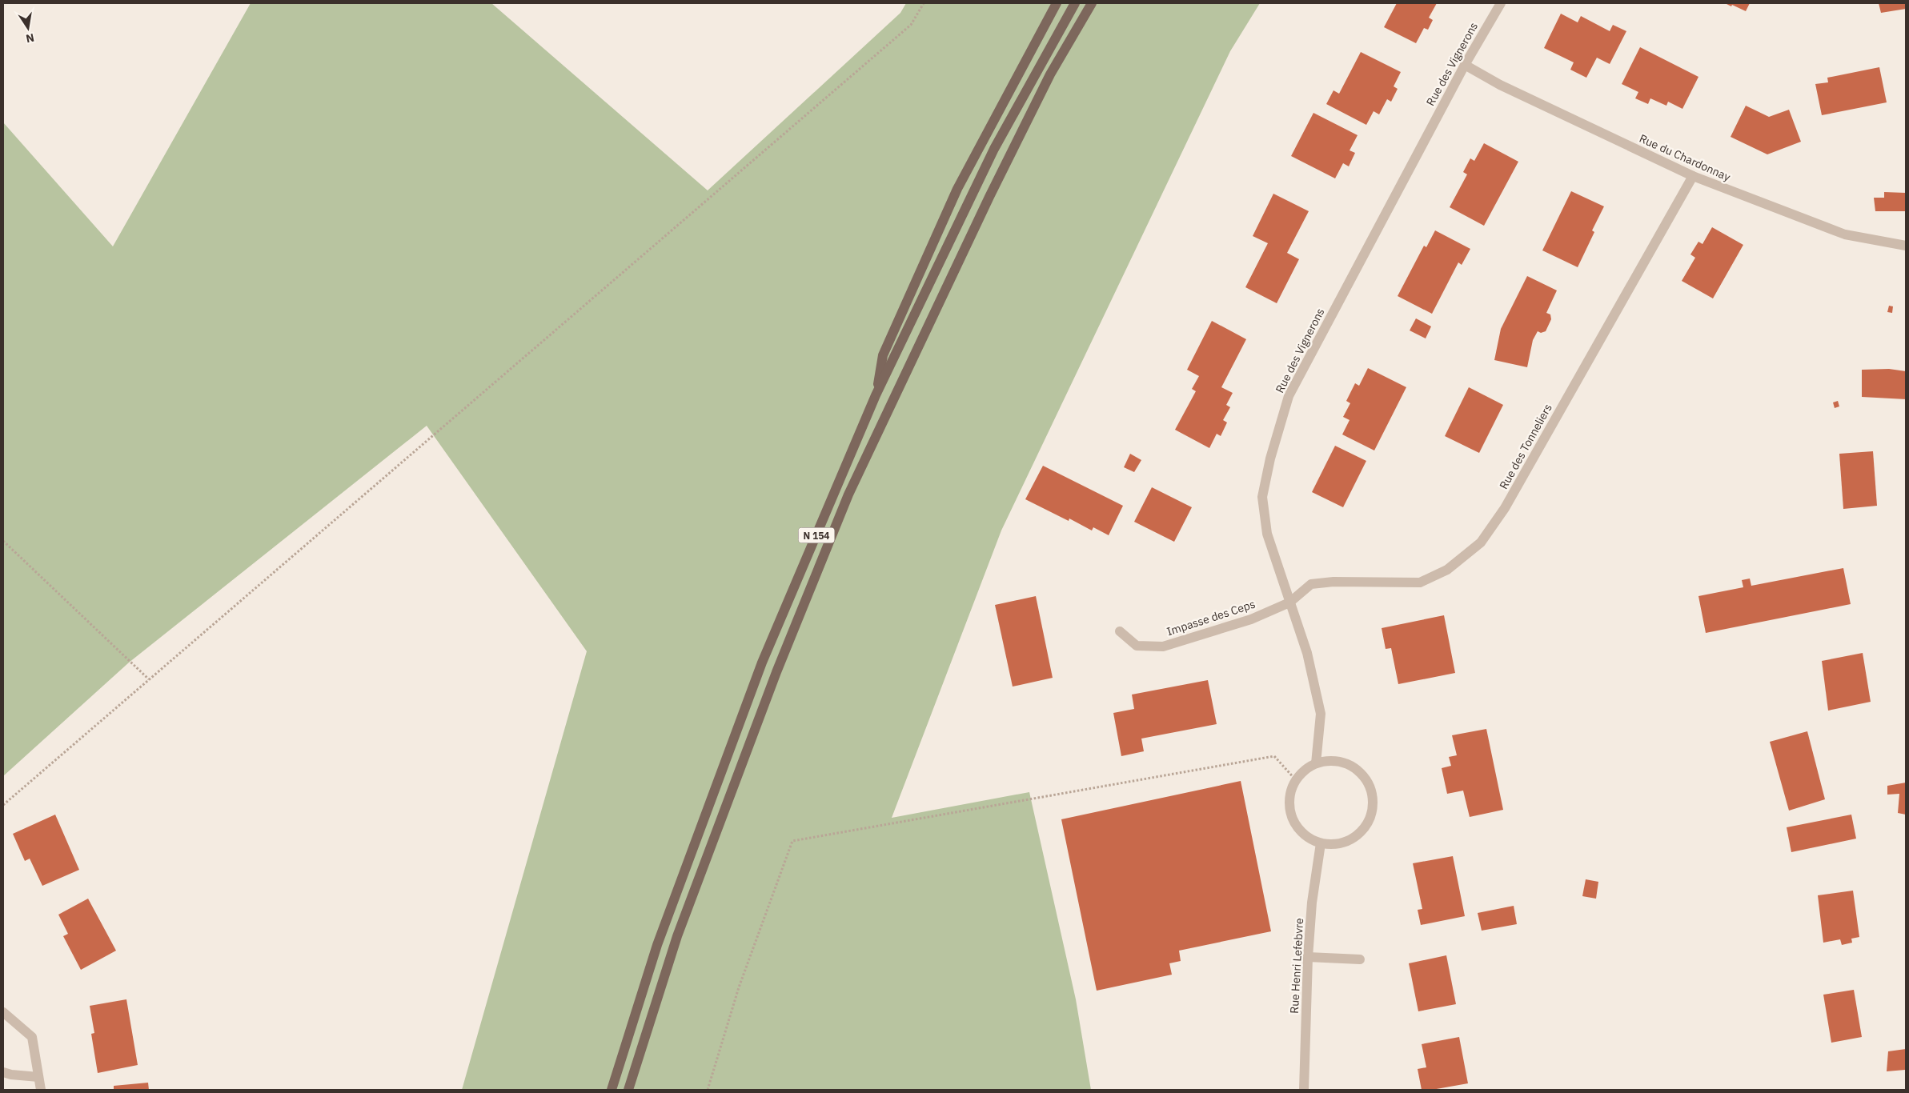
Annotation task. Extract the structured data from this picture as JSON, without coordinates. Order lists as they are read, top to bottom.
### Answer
{
  "streets": {
    "main road": ["N 154"],
    "street": [
      "Rue des Vignerons",
      "Rue du Chardonnay",
      "Rue des Tonneliers",
      "Impasse des Ceps",
      "Rue Henri Lefebvre"
    ]
  },
  "crossings": [
    ["Rue des Vignerons", "Rue du Chardonnay"],
    ["Rue des Vignerons", "Rue des Tonneliers"],
    ["Rue des Vignerons", "Impasse des Ceps"],
    ["Rue des Vignerons", "Rue Henri Lefebvre"],
    ["Rue du Chardonnay", "Rue des Tonneliers"],
    ["Rue des Tonneliers", "Impasse des Ceps"]
  ],
  "north": "bottom"
}
